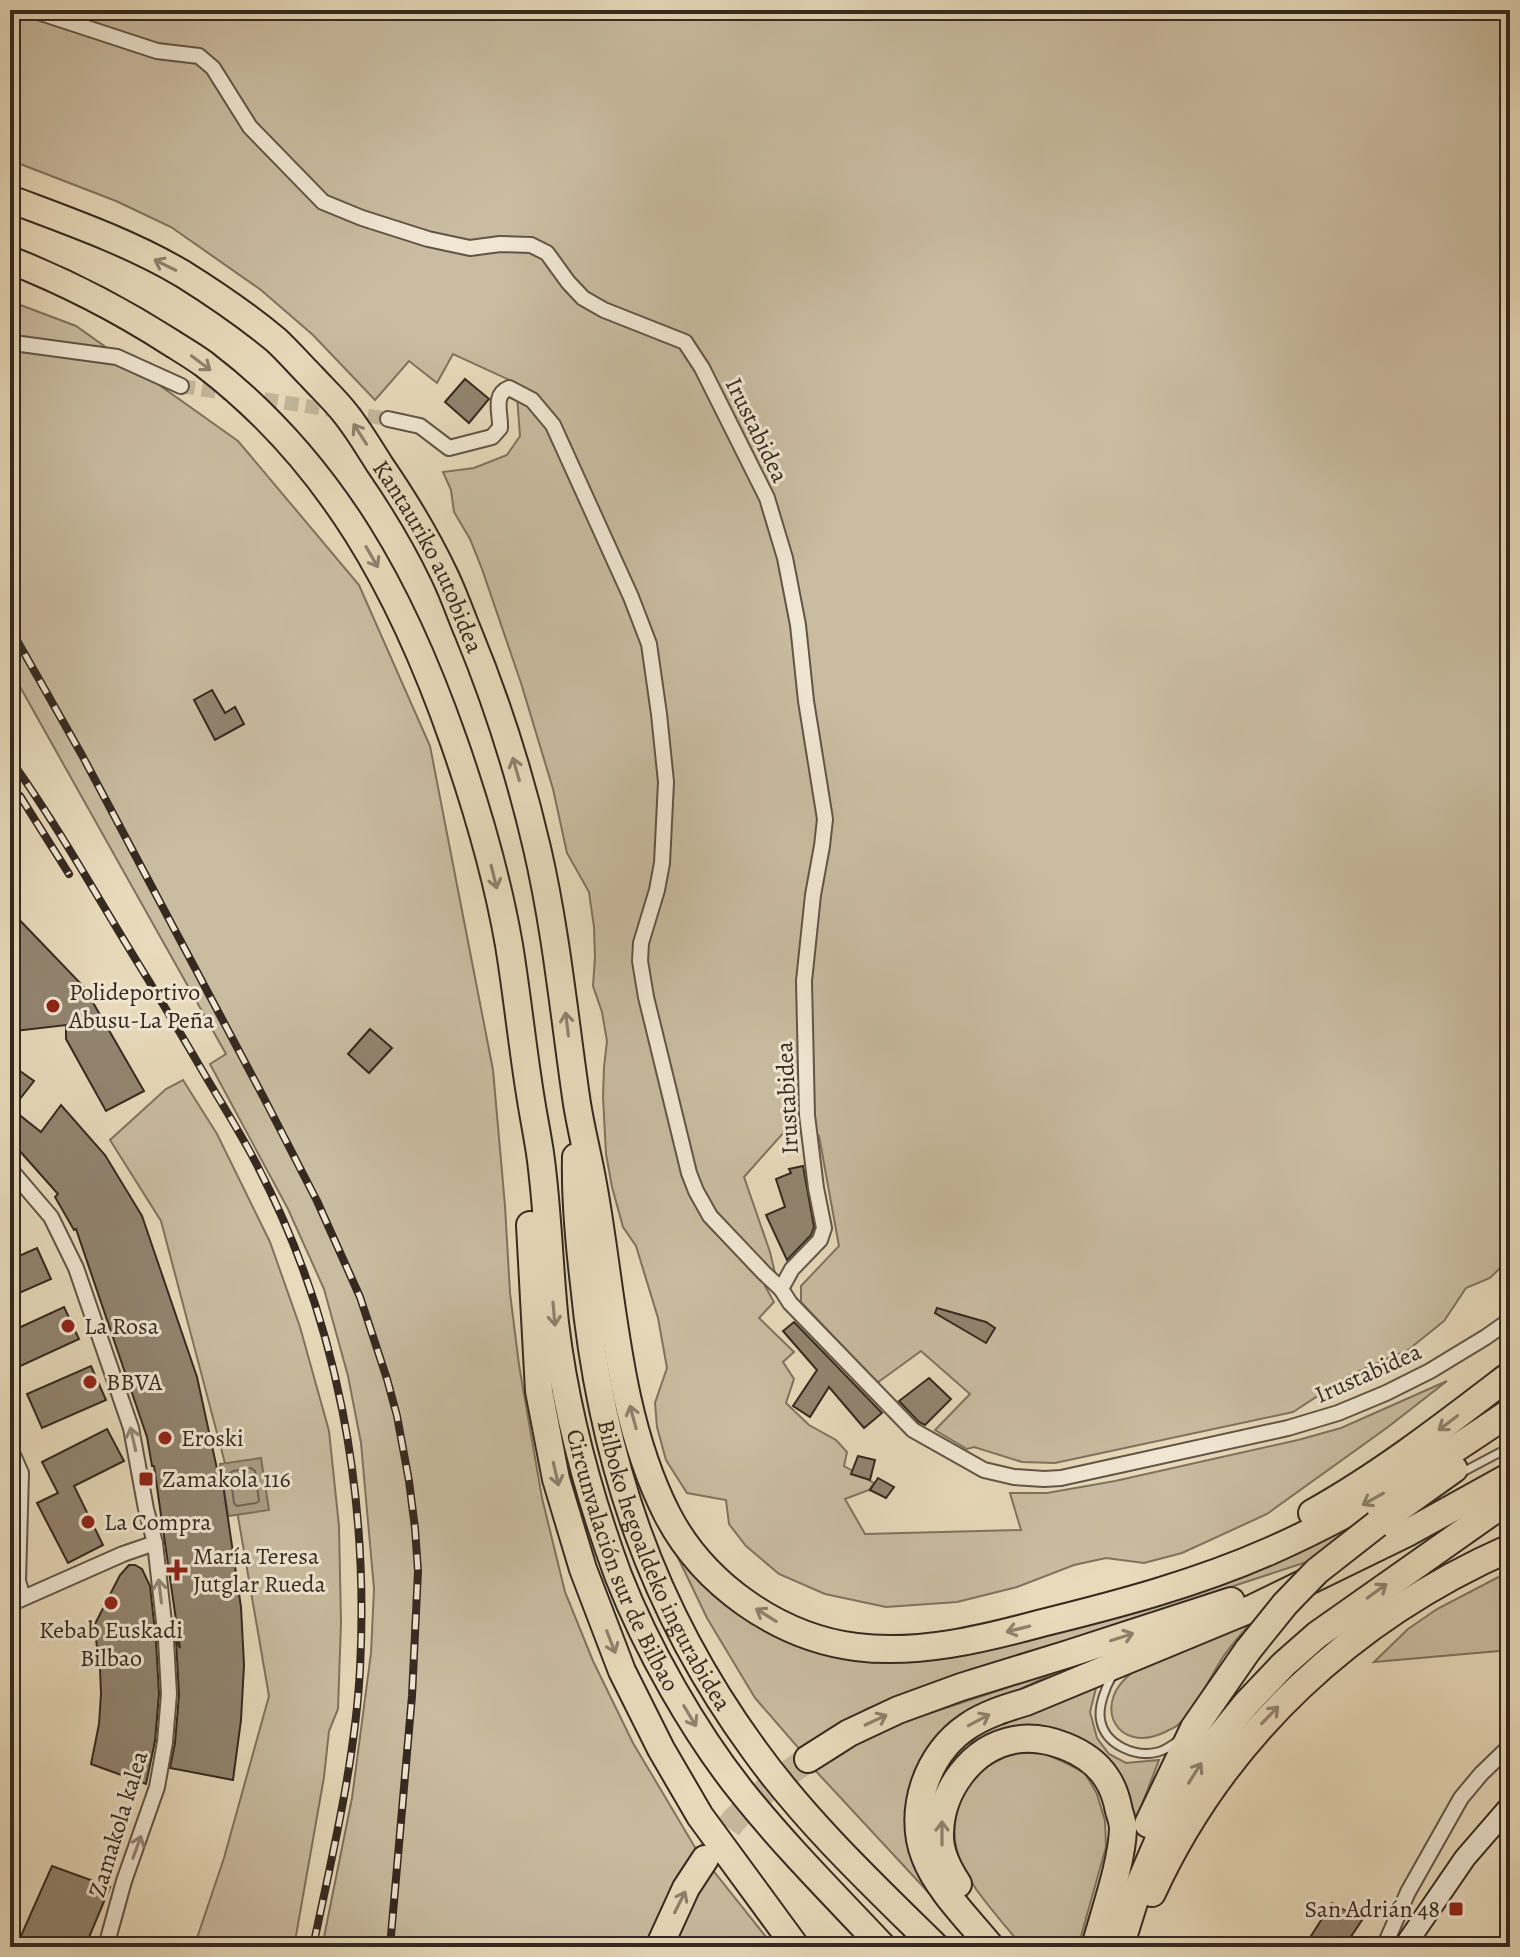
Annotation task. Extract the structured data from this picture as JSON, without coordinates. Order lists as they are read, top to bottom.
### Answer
{
  "streets": {
    "highway": ["Kantauriko autobidea", "Circunvalación sur de Bilbao", "Bilboko hegoaldeko ingurabidea"],
    "street": ["Irustabidea", "Zamakola kalea"]
  },
  "crossings": [
    ["Kantauriko autobidea", "Circunvalación sur de Bilbao"],
    ["Kantauriko autobidea", "Bilboko hegoaldeko ingurabidea"]
  ],
  "one_way": ["Zamakola kalea"],
  "places": {
    "other": [
      "Polideportivo Abusu-La Peña",
      "La Rosa",
      "BBVA",
      "Eroski",
      "La Compra",
      "Kebab Euskadi Bilbao"
    ],
    "transit": ["Zamakola 116", "San Adrián 48"],
    "health": ["María Teresa Jutglar Rueda"]
  }
}
